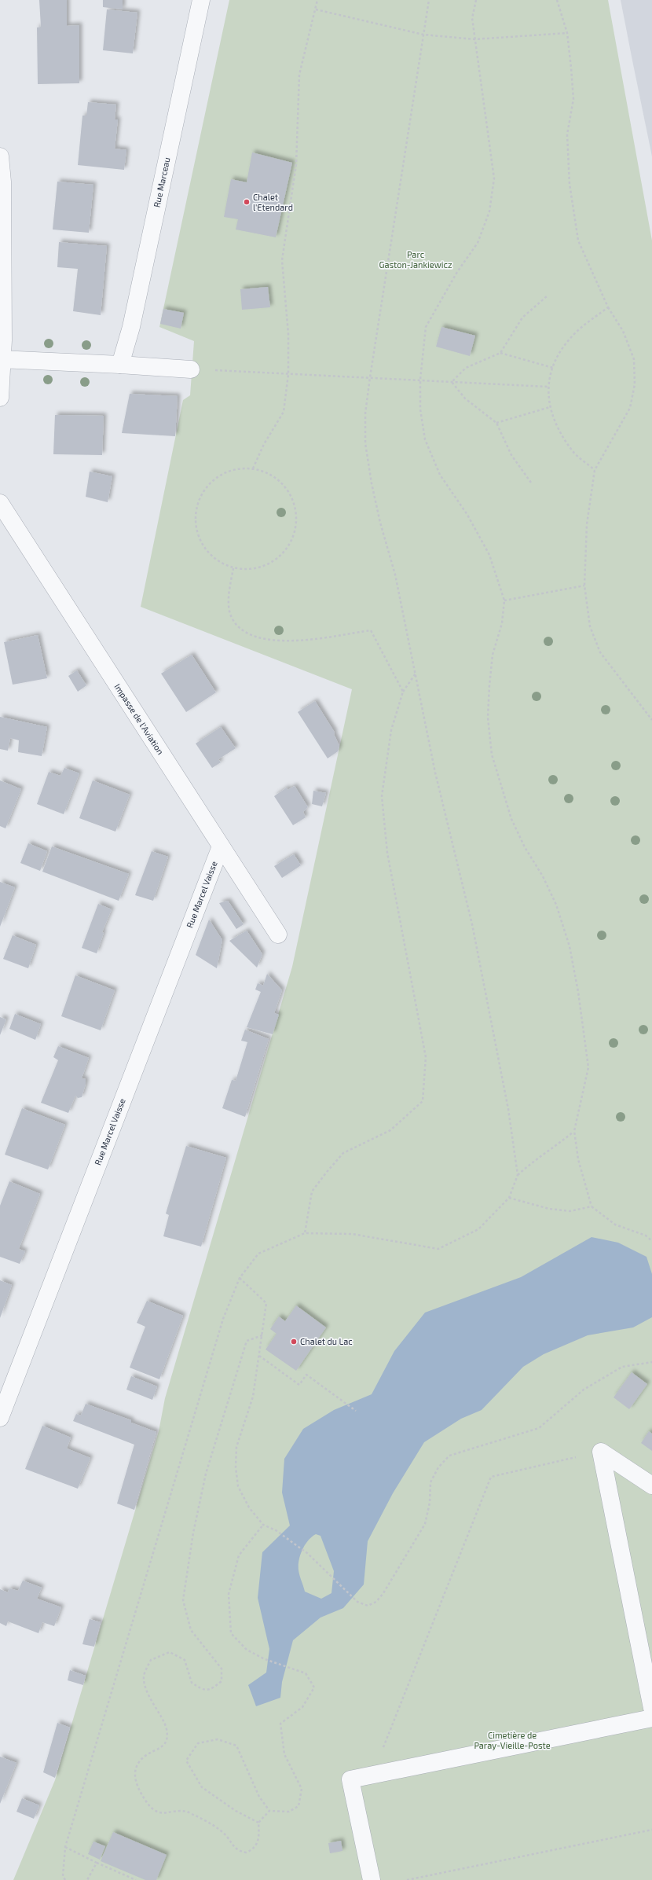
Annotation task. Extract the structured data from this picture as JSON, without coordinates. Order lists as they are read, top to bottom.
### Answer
{
  "streets": {
    "street": ["Rue Marceau", "Impasse de l'Aviation", "Rue Marcel Vaisse"]
  },
  "crossings": [
    ["Impasse de l'Aviation", "Rue Marcel Vaisse"]
  ],
  "parks": ["Parc Gaston-Jankiewicz", "Cimetière de Paray-Vieille-Poste"],
  "places": ["Chalet l'Etendard", "Chalet du Lac"]
}
